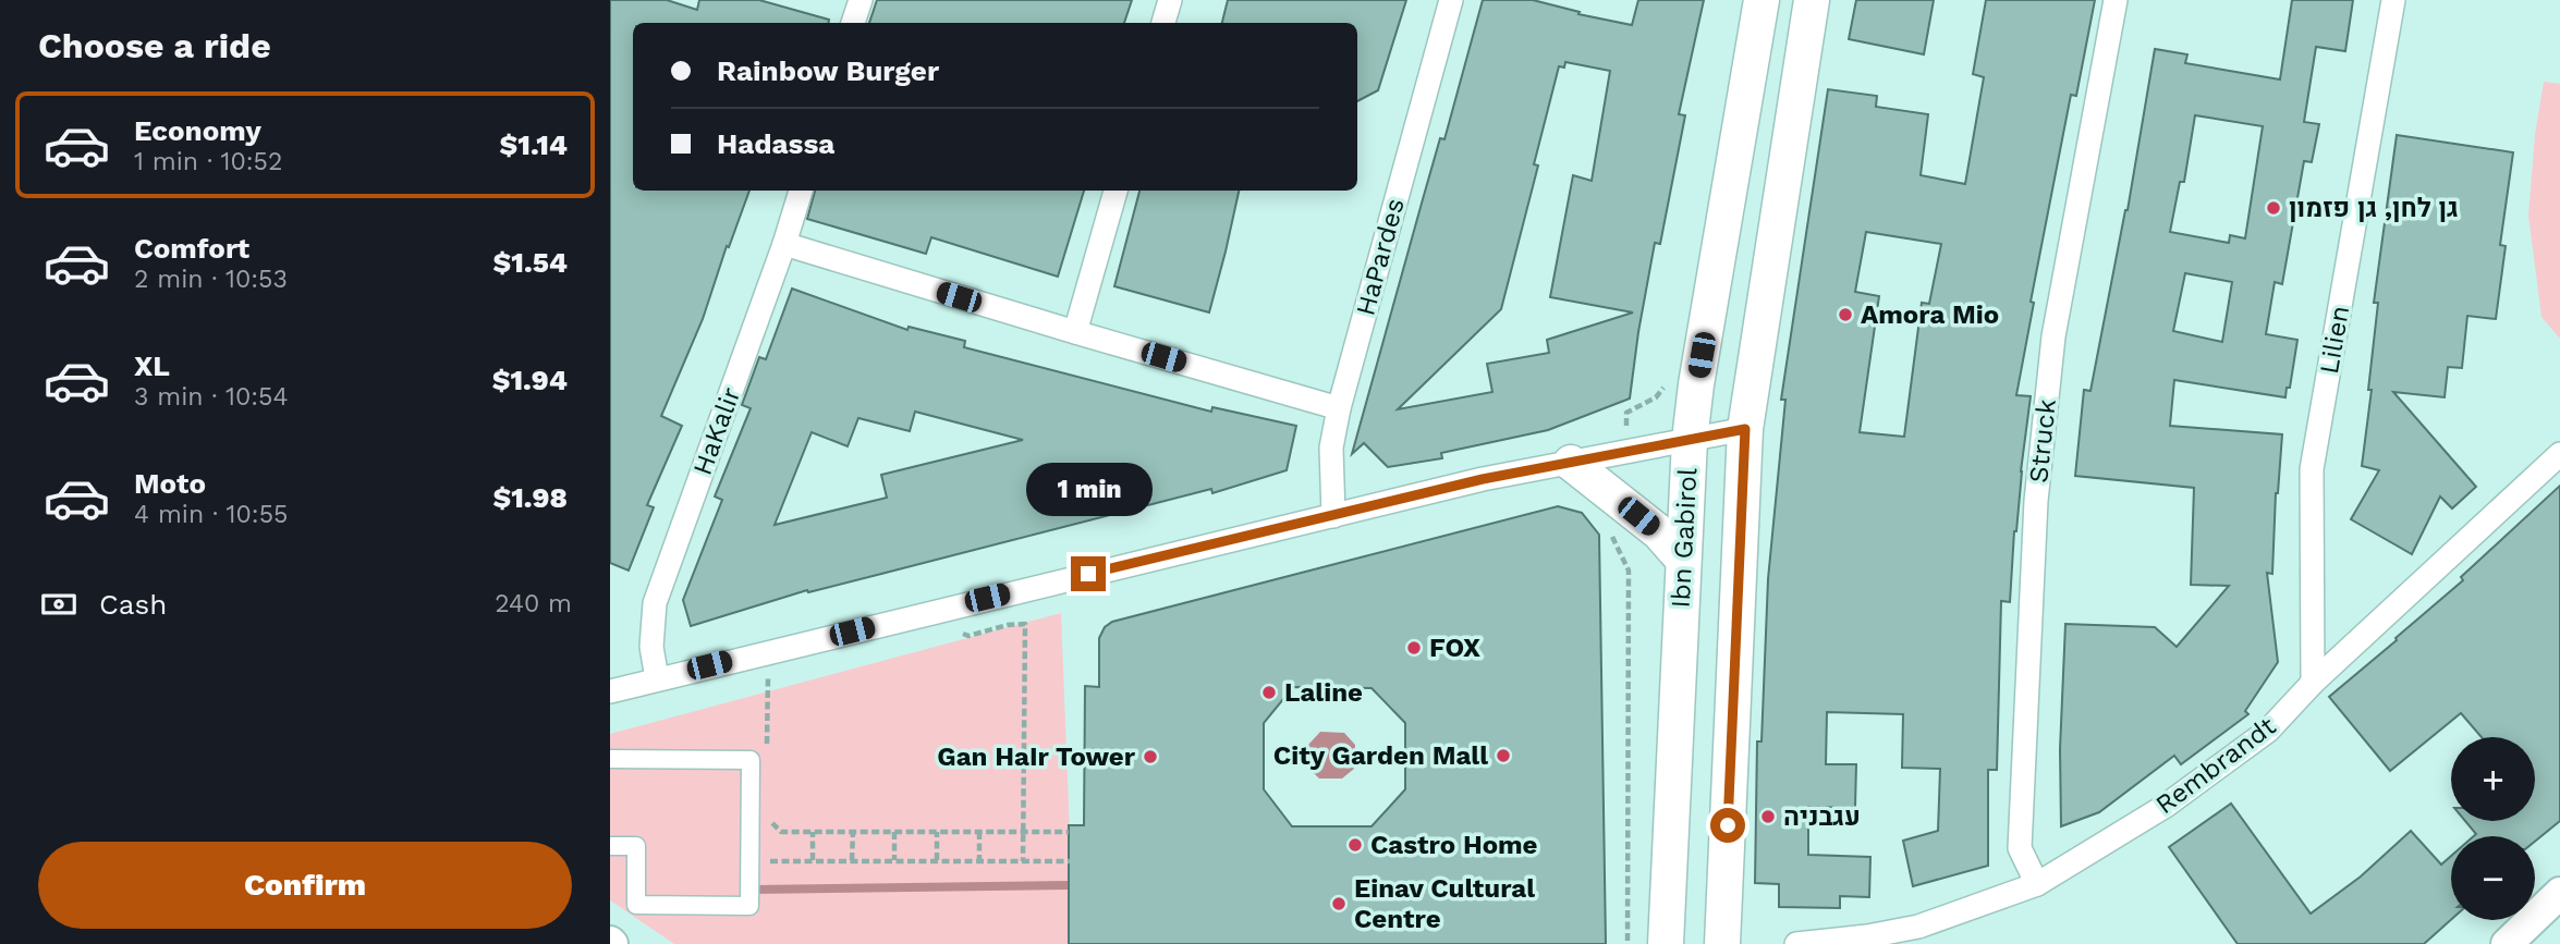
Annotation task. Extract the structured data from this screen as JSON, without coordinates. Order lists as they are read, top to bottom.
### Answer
{
  "streets": {
    "main road": ["Ibn Gabirol"],
    "street": [
      "HaPardes",
      "Lilien",
      "HaKalir",
      "Struck",
      "Rembrandt"
    ]
  },
  "crossings": [
    ["Lilien", "Rembrandt"],
    ["Struck", "Rembrandt"]
  ],
  "places": [
    "גן לחן, גן פזמון",
    "Amora Mio",
    "FOX",
    "Laline",
    "City Garden Mall",
    "Gan HaIr Tower",
    "עגבניה",
    "Castro Home",
    "Einav Cultural Centre"
  ],
  "page": {
    "heading": "Choose a ride",
    "banner": ["Rainbow Burger", "Hadassa"],
    "list": [
      {
        "name": "Economy",
        "note": "1 min · 10:52",
        "value": "$1.14"
      },
      {
        "name": "Comfort",
        "note": "2 min · 10:53",
        "value": "$1.54"
      },
      {
        "name": "XL",
        "note": "3 min · 10:54",
        "value": "$1.94"
      },
      {
        "name": "Moto",
        "note": "4 min · 10:55",
        "value": "$1.98"
      }
    ],
    "bubble": "1 min",
    "pay": ["Cash", "240 m"],
    "map_buttons": ["+", "−"],
    "buttons": "Confirm"
  }
}
